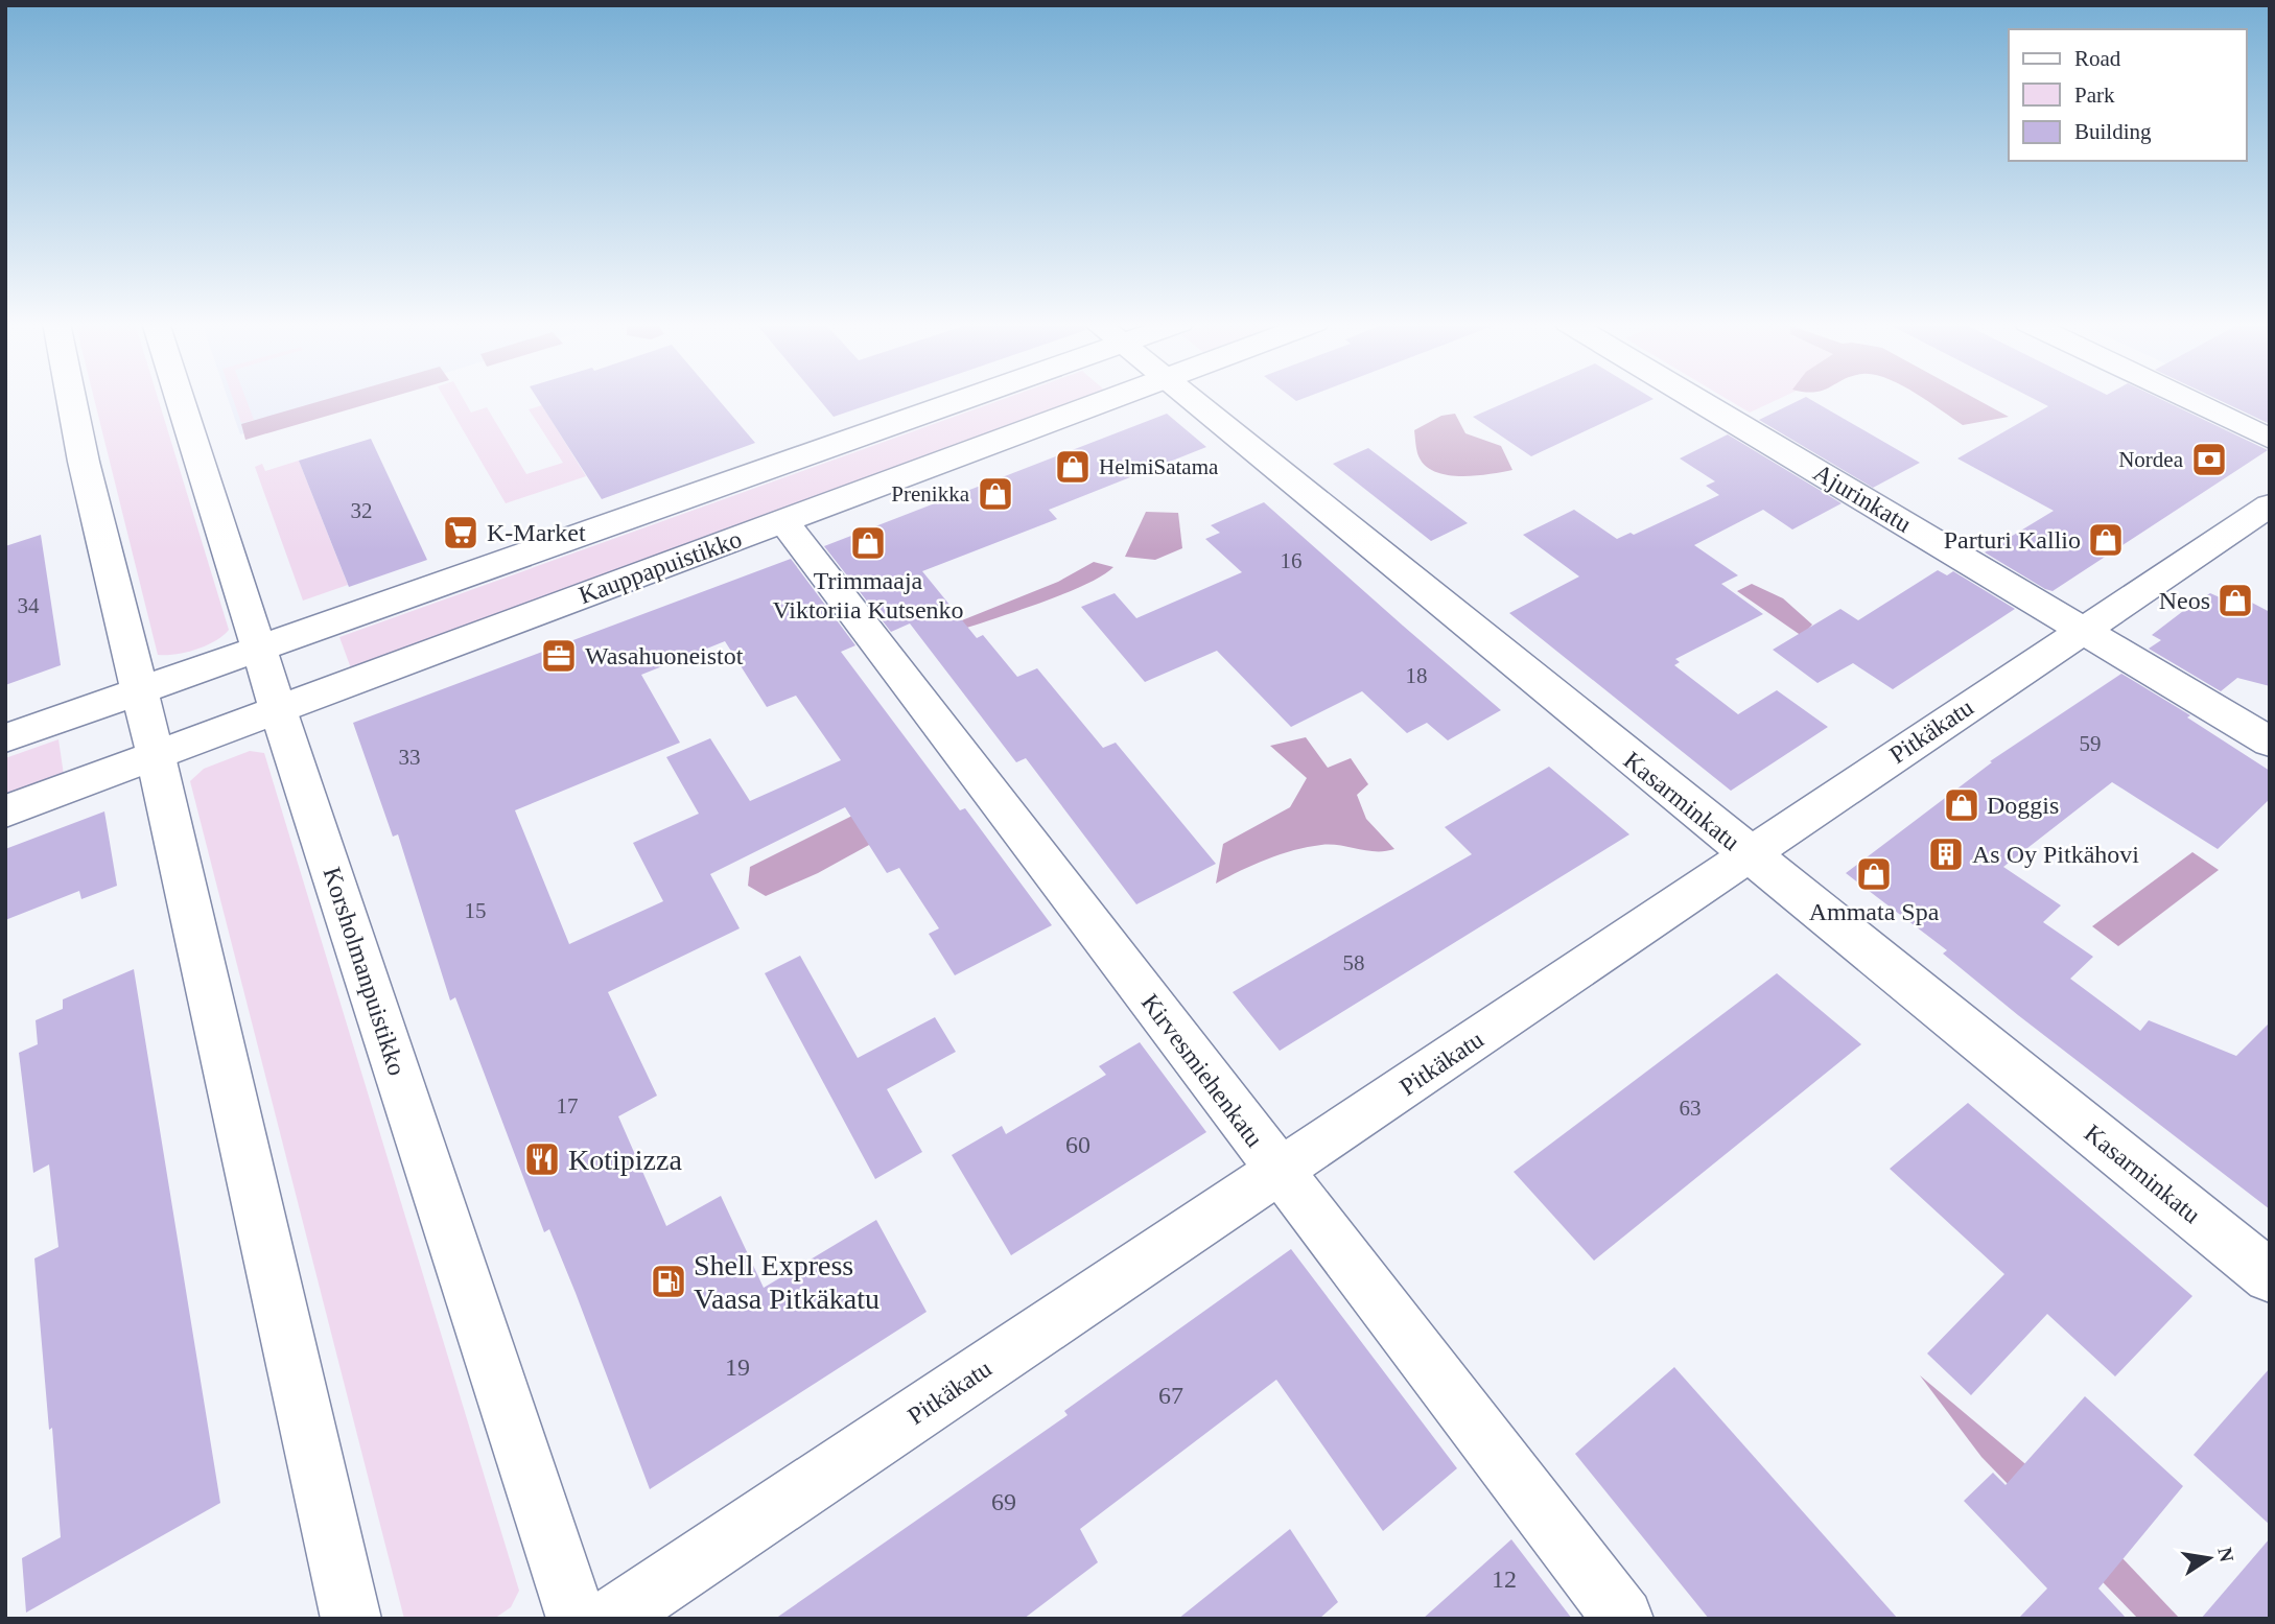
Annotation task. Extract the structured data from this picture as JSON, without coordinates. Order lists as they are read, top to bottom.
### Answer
{
  "streets": {
    "main road": [
      "Ajurinkatu",
      "Kauppapuistikko",
      "Pitkäkatu",
      "Kasarminkatu",
      "Korsholmanpuistikko",
      "Kirvesmiehenkatu"
    ]
  },
  "crossings": [
    ["Ajurinkatu", "Pitkäkatu"],
    ["Kauppapuistikko", "Korsholmanpuistikko"],
    ["Kauppapuistikko", "Kirvesmiehenkatu"],
    ["Pitkäkatu", "Kasarminkatu"],
    ["Pitkäkatu", "Kirvesmiehenkatu"]
  ],
  "places": {
    "bank": ["Nordea"],
    "shop": [
      "HelmiSatama",
      "Prenikka",
      "Parturi Kallio",
      "Trimmaaja Viktoriia Kutsenko",
      "Neos",
      "Doggis",
      "Ammata Spa"
    ],
    "supermarket": ["K-Market"],
    "office": ["Wasahuoneistot"],
    "building": ["As Oy Pitkähovi"],
    "restaurant": ["Kotipizza"],
    "fuel station": ["Shell Express Vaasa Pitkäkatu"]
  },
  "house_numbers": [
    "32",
    "16",
    "34",
    "18",
    "59",
    "33",
    "15",
    "58",
    "17",
    "63",
    "60",
    "19",
    "67",
    "69",
    "12"
  ],
  "legend": ["Road", "Park", "Building"],
  "north": "right"
}
